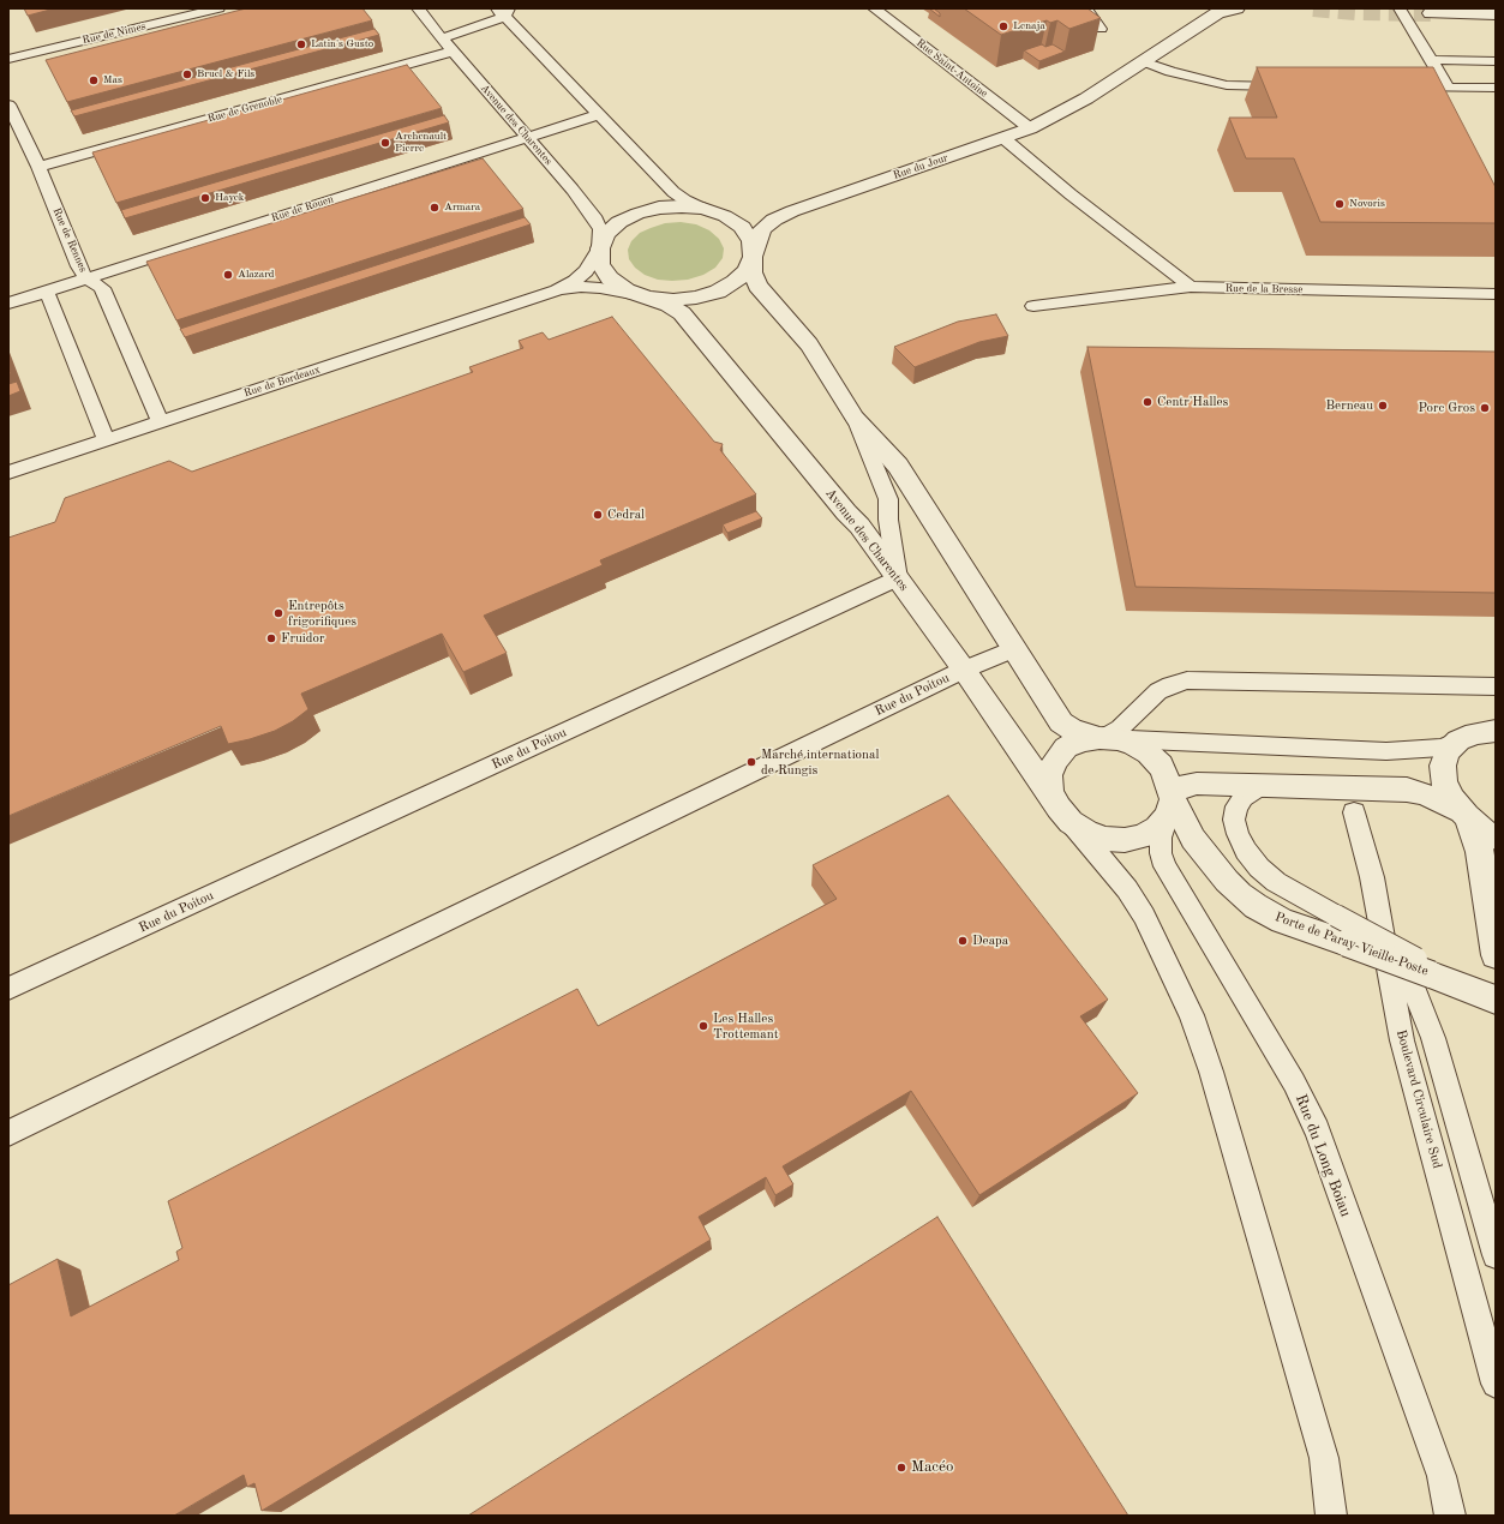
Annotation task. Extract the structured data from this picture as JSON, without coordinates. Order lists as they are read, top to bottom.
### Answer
{
  "streets": {
    "street": ["Avenue des Charentes", "Rue du Jour", "Porte de Paray-Vieille-Poste"],
    "lane": [
      "Rue de Nîmes",
      "Rue Saint-Antoine",
      "Rue de Grenoble",
      "Rue de Rouen",
      "Rue de Rennes",
      "Rue de la Bresse",
      "Rue de Bordeaux",
      "Rue du Poitou",
      "Boulevard Circulaire Sud",
      "Rue du Long Boiau"
    ]
  },
  "crossings": [
    ["Rue Saint-Antoine", "Rue du Jour"],
    ["Rue de Grenoble", "Avenue des Charentes"],
    ["Rue de Grenoble", "Rue de Rennes"],
    ["Avenue des Charentes", "Rue du Jour"],
    ["Avenue des Charentes", "Rue de Rouen"],
    ["Avenue des Charentes", "Rue de Bordeaux"],
    ["Avenue des Charentes", "Rue du Poitou"],
    ["Avenue des Charentes", "Porte de Paray-Vieille-Poste"],
    ["Avenue des Charentes", "Rue du Long Boiau"],
    ["Rue du Jour", "Rue de Bordeaux"],
    ["Rue de Rouen", "Rue de Rennes"],
    ["Rue de Rennes", "Rue de Bordeaux"],
    ["Porte de Paray-Vieille-Poste", "Rue du Long Boiau"]
  ],
  "places": [
    "Lenaja",
    "Latin's Gusto",
    "Bruel & Fils",
    "Mas",
    "Archenault Pierre",
    "Hayek",
    "Novoris",
    "Armara",
    "Alazard",
    "Centr'Halles",
    "Berneau",
    "Porc Gros",
    "Cedral",
    "Entrepôts frigorifiques",
    "Fruidor",
    "Marché international de Rungis",
    "Deapa",
    "Les Halles Trottemant",
    "Macéo"
  ]
}
